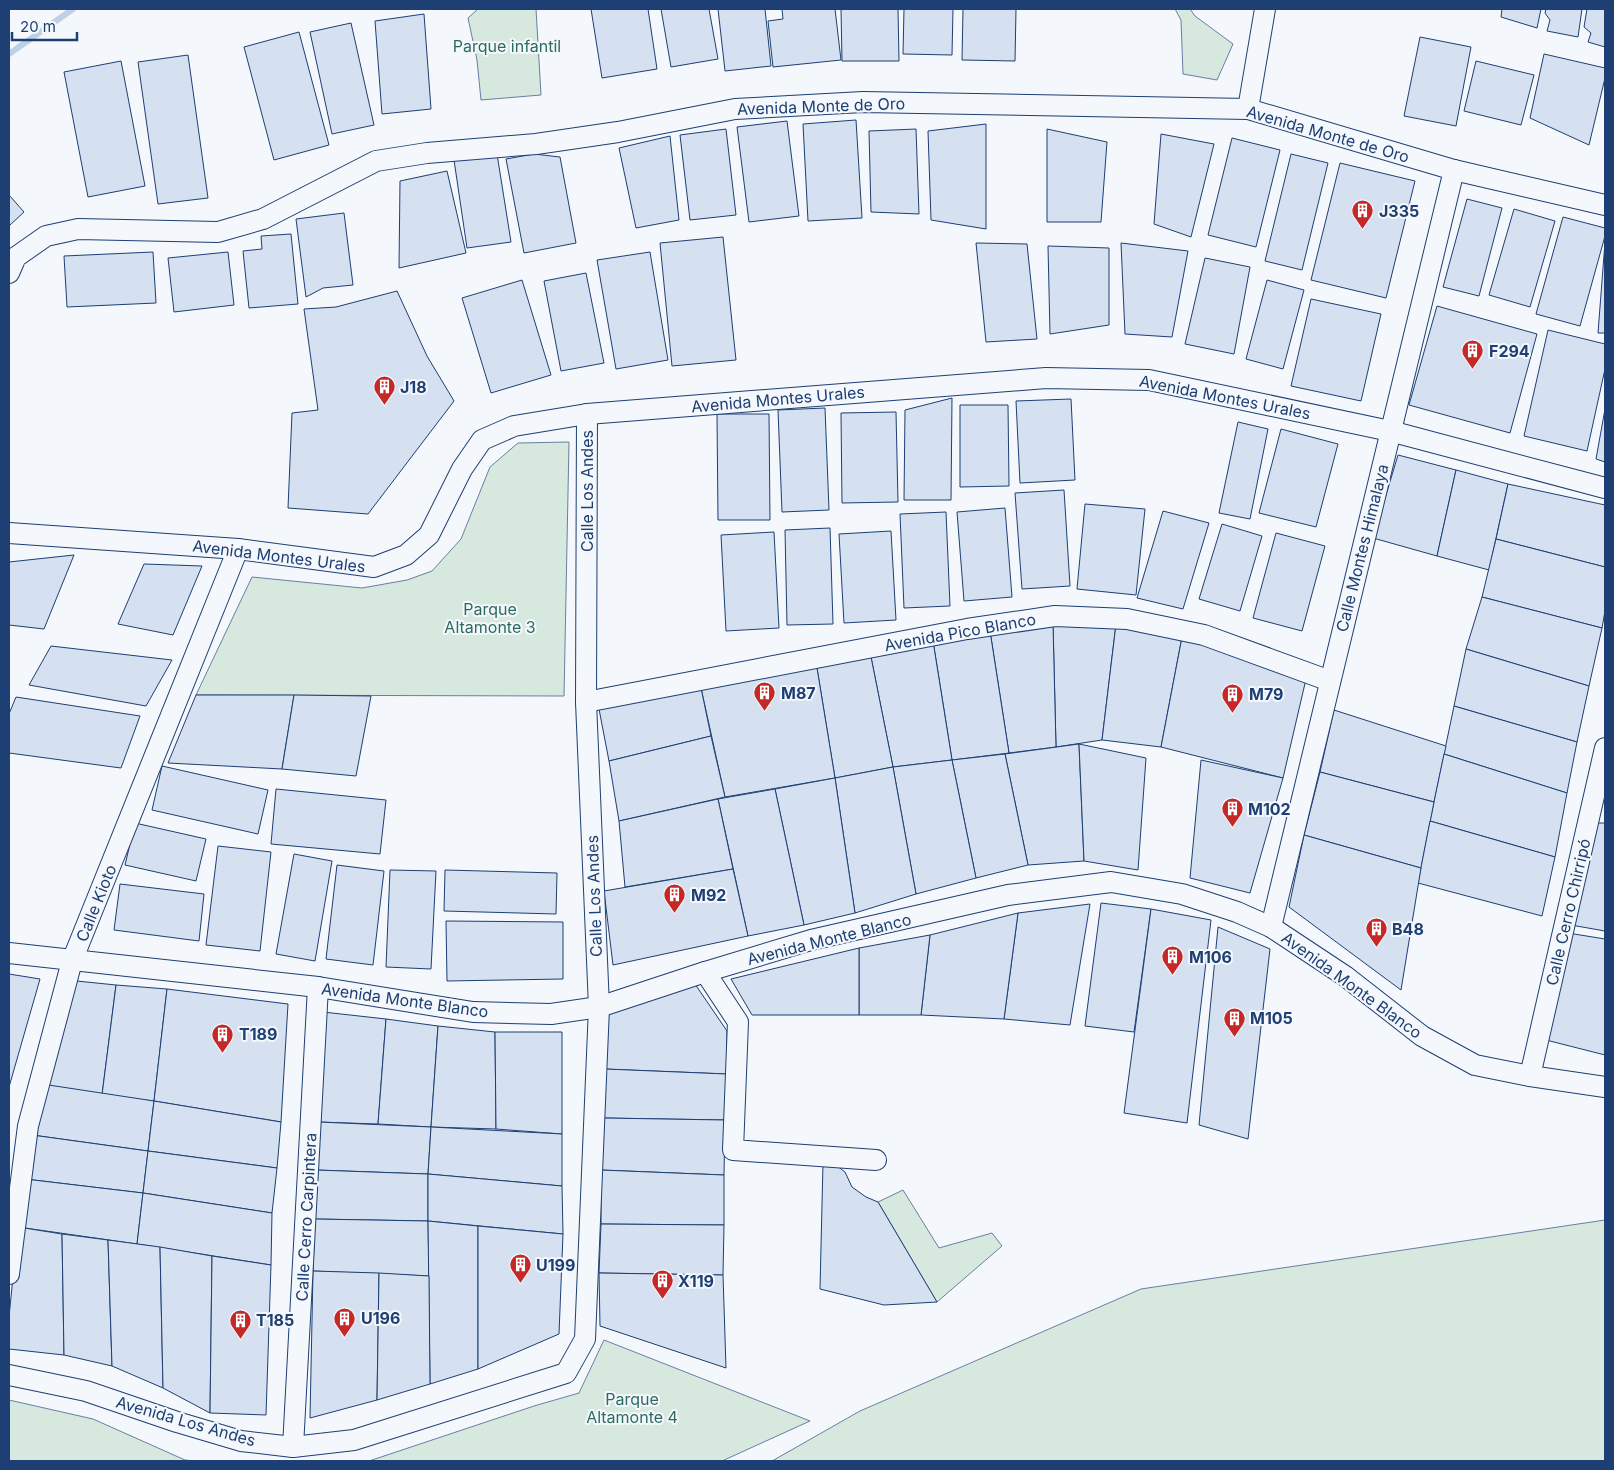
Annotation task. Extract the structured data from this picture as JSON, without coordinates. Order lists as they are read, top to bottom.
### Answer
{
  "streets": {
    "street": [
      "Avenida Monte de Oro",
      "Avenida Montes Urales",
      "Calle Los Andes",
      "Calle Montes Himalaya",
      "Avenida Pico Blanco",
      "Calle Kioto",
      "Calle Cerro Chirripó",
      "Avenida Monte Blanco",
      "Calle Cerro Carpintera",
      "Avenida Los Andes"
    ]
  },
  "crossings": [
    ["Avenida Monte de Oro", "Calle Montes Himalaya"],
    ["Avenida Montes Urales", "Calle Los Andes"],
    ["Avenida Montes Urales", "Calle Montes Himalaya"],
    ["Avenida Montes Urales", "Calle Kioto"],
    ["Calle Los Andes", "Avenida Pico Blanco"],
    ["Calle Los Andes", "Avenida Monte Blanco"],
    ["Calle Los Andes", "Avenida Los Andes"],
    ["Calle Montes Himalaya", "Avenida Pico Blanco"],
    ["Calle Montes Himalaya", "Avenida Monte Blanco"],
    ["Calle Kioto", "Avenida Monte Blanco"],
    ["Calle Cerro Chirripó", "Avenida Monte Blanco"],
    ["Avenida Monte Blanco", "Calle Cerro Carpintera"],
    ["Calle Cerro Carpintera", "Avenida Los Andes"]
  ],
  "parks": ["Parque infantil", "Parque Altamonte 3", "Parque Altamonte 4"],
  "places": {
    "building": [
      "J335",
      "F294",
      "J18",
      "M87",
      "M79",
      "M102",
      "M92",
      "B48",
      "M106",
      "M105",
      "T189",
      "U199",
      "X119",
      "U196",
      "T185"
    ]
  },
  "scale_bar": "20 m"
}
